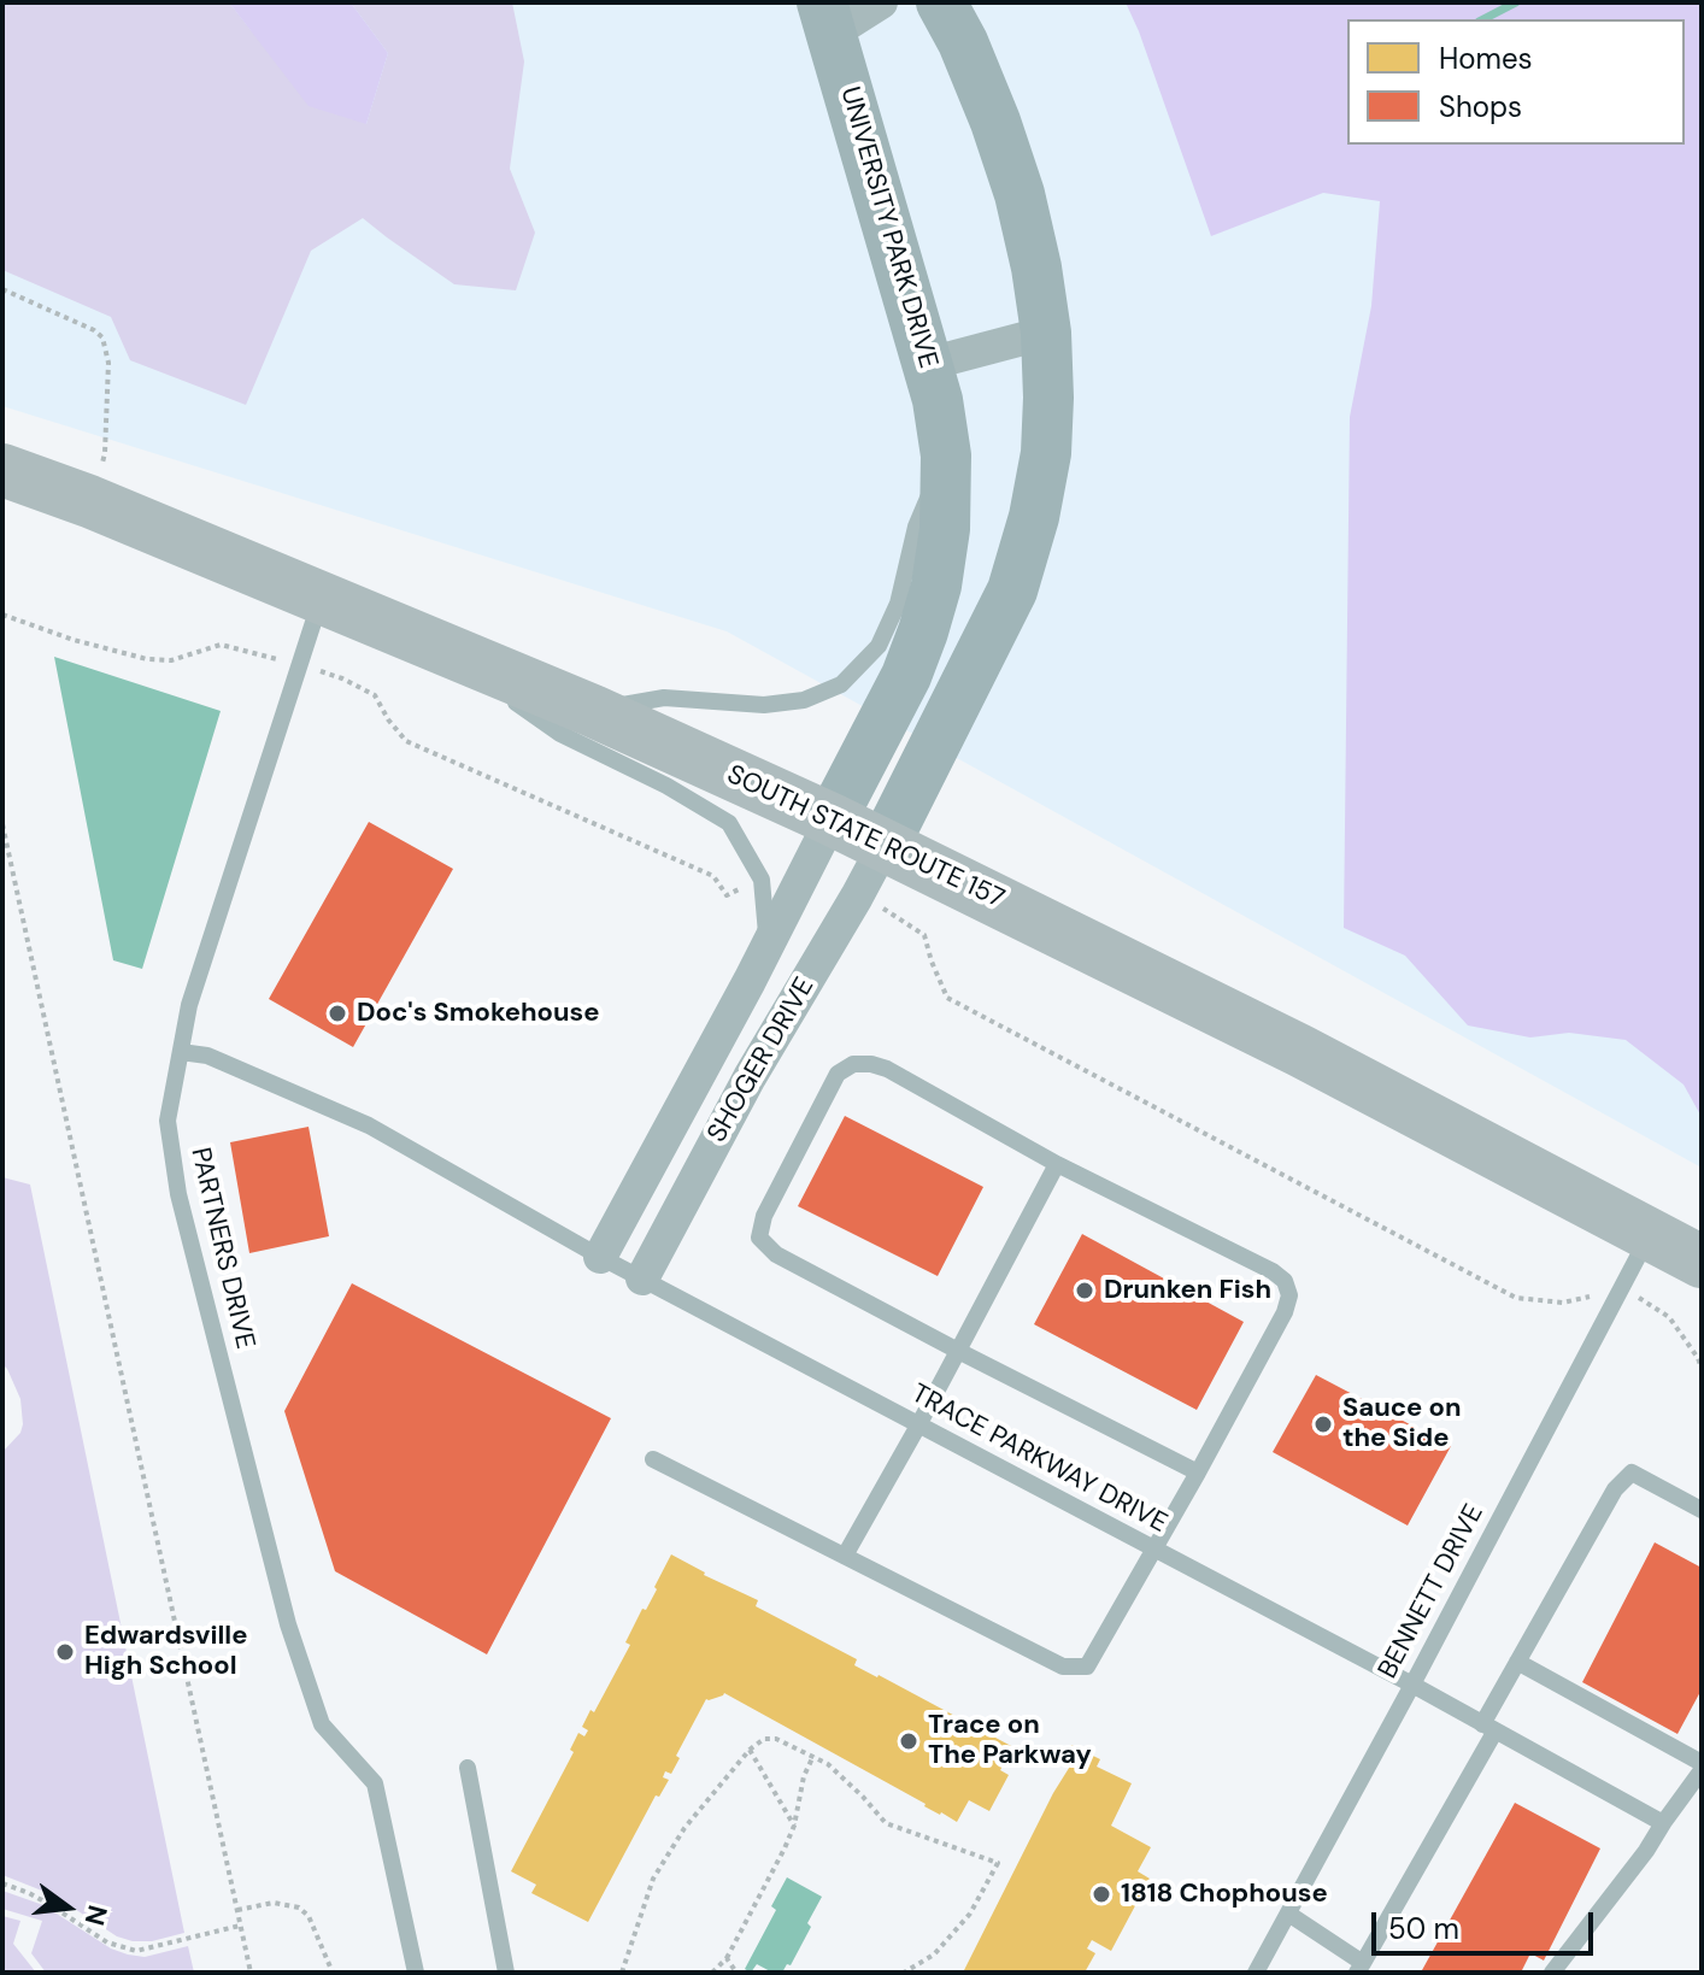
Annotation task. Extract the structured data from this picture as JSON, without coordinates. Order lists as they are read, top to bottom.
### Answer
{
  "streets": {
    "main road": ["SOUTH STATE ROUTE 157"],
    "street": ["UNIVERSITY PARK DRIVE", "SHOGER DRIVE"],
    "lane": ["PARTNERS DRIVE", "TRACE PARKWAY DRIVE", "BENNETT DRIVE"]
  },
  "crossings": [
    ["UNIVERSITY PARK DRIVE", "SOUTH STATE ROUTE 157"],
    ["UNIVERSITY PARK DRIVE", "SHOGER DRIVE"],
    ["SOUTH STATE ROUTE 157", "SHOGER DRIVE"],
    ["SOUTH STATE ROUTE 157", "PARTNERS DRIVE"],
    ["SOUTH STATE ROUTE 157", "BENNETT DRIVE"],
    ["SHOGER DRIVE", "TRACE PARKWAY DRIVE"],
    ["PARTNERS DRIVE", "TRACE PARKWAY DRIVE"],
    ["TRACE PARKWAY DRIVE", "BENNETT DRIVE"]
  ],
  "places": [
    "Doc's Smokehouse",
    "Drunken Fish",
    "Sauce on the Side",
    "Edwardsville High School",
    "Trace on The Parkway",
    "1818 Chophouse"
  ],
  "legend": ["Homes", "Shops"],
  "scale_bar": "50 m",
  "north": "right"
}
